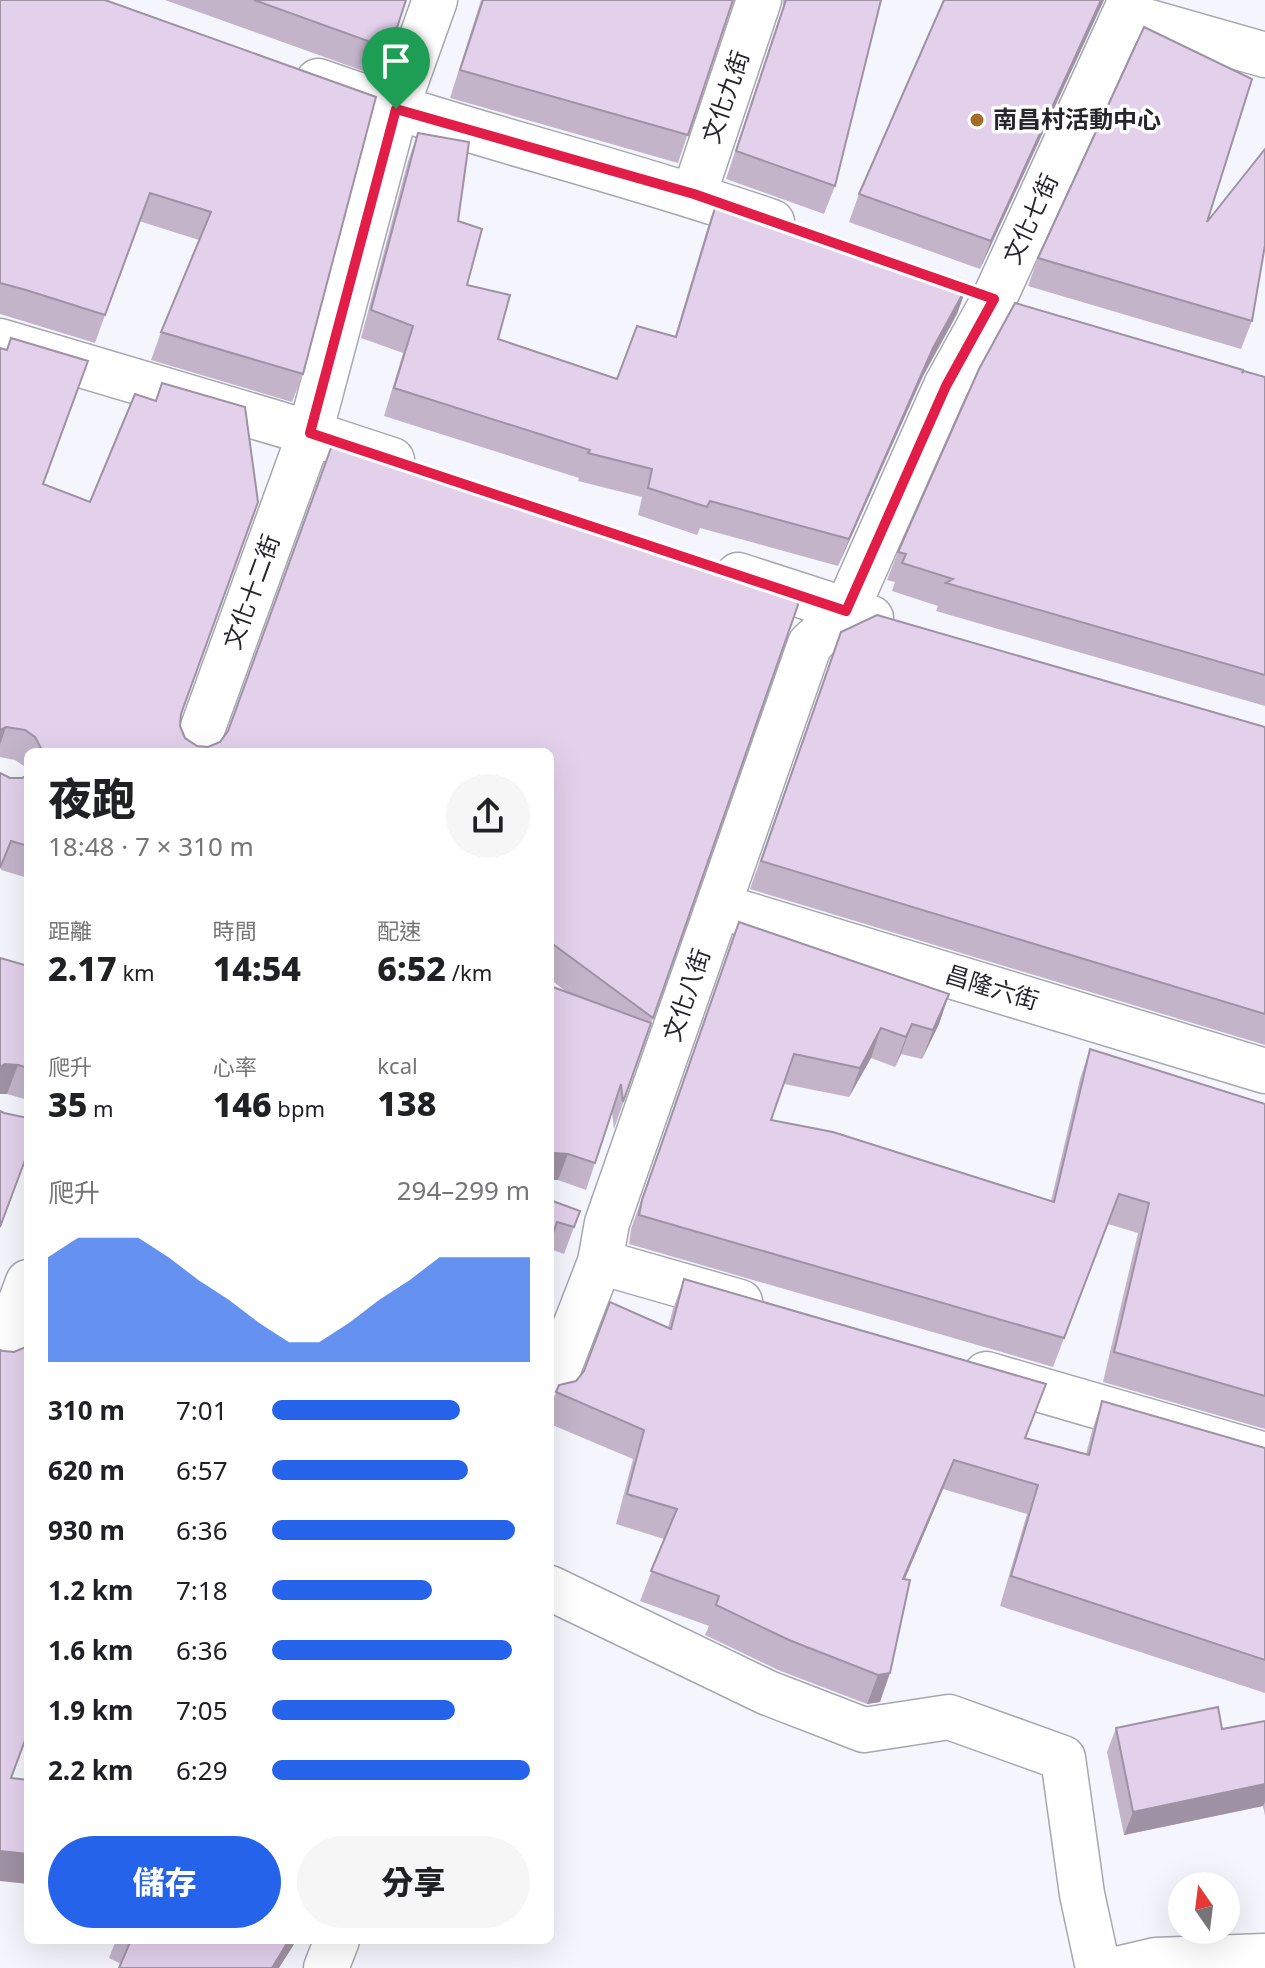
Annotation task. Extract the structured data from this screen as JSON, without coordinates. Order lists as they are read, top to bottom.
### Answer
{
  "streets": {
    "street": [
      "文化九街",
      "文化七街",
      "文化十二街",
      "昌隆六街",
      "文化八街"
    ]
  },
  "crossings": [
    ["文化七街", "文化八街"],
    ["昌隆六街", "文化八街"]
  ],
  "places": ["南昌村活動中心"],
  "north": "top",
  "page": {
    "heading": ["夜跑", "18:48 · 7 × 310 m"],
    "stats": [
      ["距離", "2.17 km"],
      ["時間", "14:54"],
      ["配速", "6:52 /km"],
      ["爬升", "35 m"],
      ["心率", "146 bpm"],
      ["kcal", "138"]
    ],
    "chart": ["爬升", "294–299 m"],
    "list": [
      {
        "name": "310 m",
        "note": "7:01"
      },
      {
        "name": "620 m",
        "note": "6:57"
      },
      {
        "name": "930 m",
        "note": "6:36"
      },
      {
        "name": "1.2 km",
        "note": "7:18"
      },
      {
        "name": "1.6 km",
        "note": "6:36"
      },
      {
        "name": "1.9 km",
        "note": "7:05"
      },
      {
        "name": "2.2 km",
        "note": "6:29"
      }
    ],
    "buttons": ["儲存", "分享"]
  }
}
